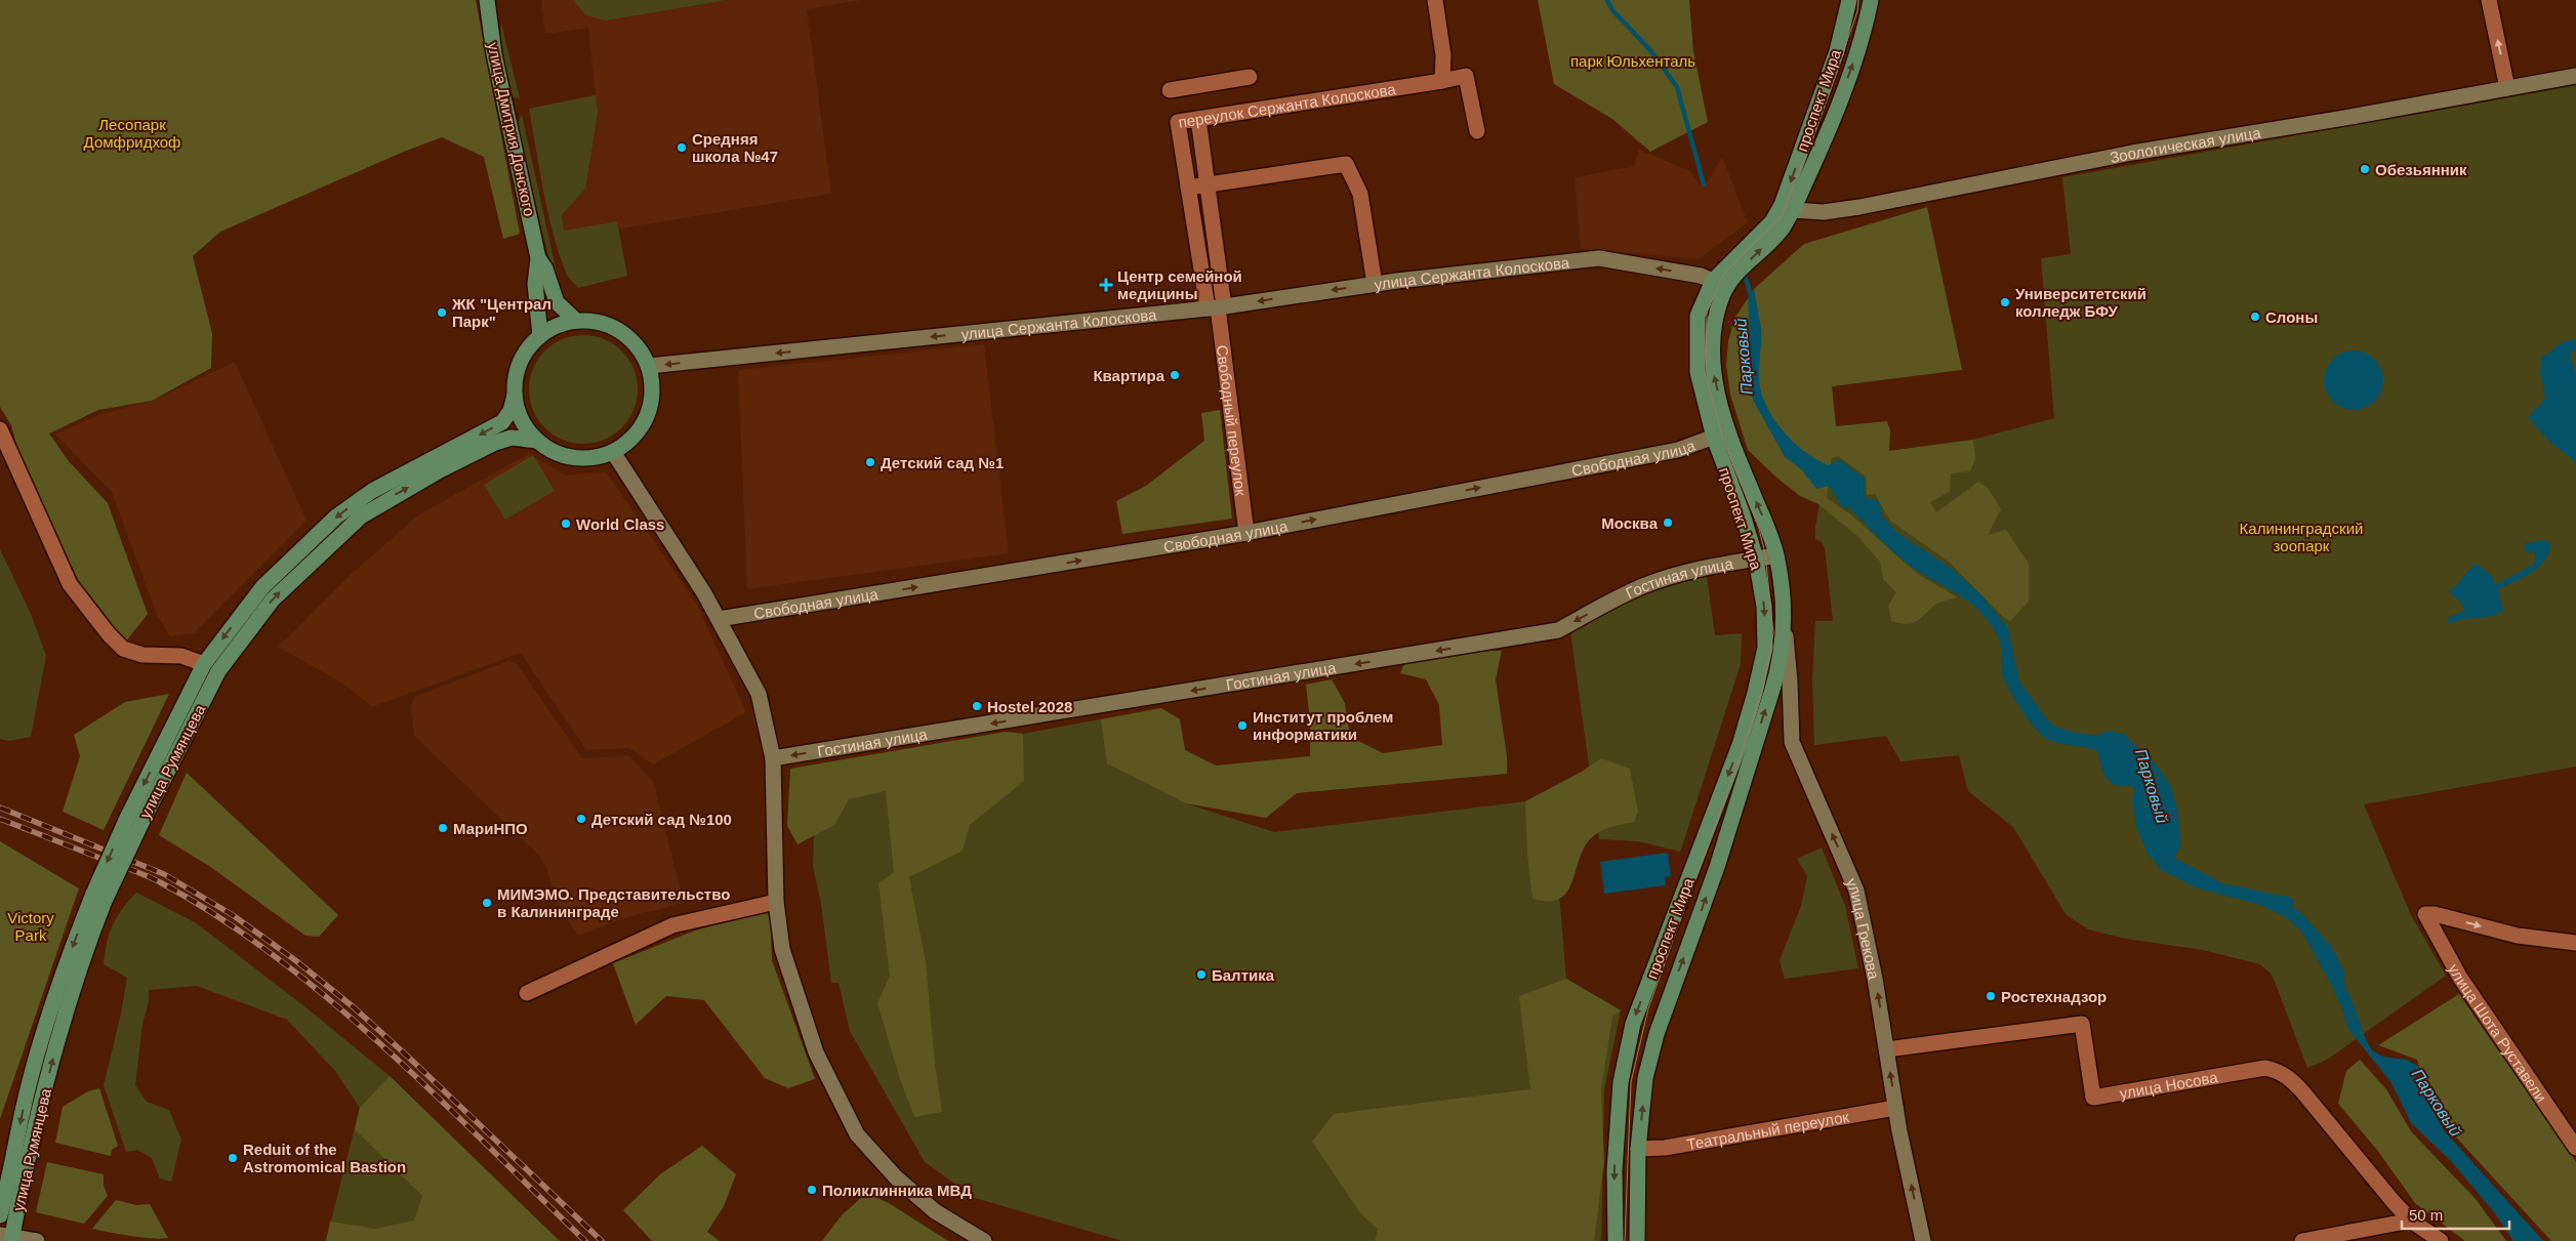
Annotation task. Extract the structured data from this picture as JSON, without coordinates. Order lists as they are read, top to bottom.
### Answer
{
  "streets": {
    "main road": ["проспект Мира", "улица Дмитрия Донского", "улица Румянцева"],
    "street": [
      "переулок Сержанта Колоскова",
      "Зоологическая улица",
      "улица Сержанта Колоскова",
      "Свободный переулок",
      "Свободная улица",
      "Гостиная улица",
      "улица Грекова",
      "улица Шота Руставели",
      "улица Носова",
      "Театральный переулок"
    ]
  },
  "crossings": [
    ["проспект Мира", "Зоологическая улица"],
    ["проспект Мира", "улица Сержанта Колоскова"],
    ["проспект Мира", "Свободная улица"],
    ["проспект Мира", "Гостиная улица"],
    ["проспект Мира", "улица Грекова"],
    ["проспект Мира", "Театральный переулок"],
    ["переулок Сержанта Колоскова", "улица Сержанта Колоскова"],
    ["переулок Сержанта Колоскова", "Свободный переулок"],
    ["улица Дмитрия Донского", "улица Сержанта Колоскова"],
    ["улица Дмитрия Донского", "улица Румянцева"],
    ["улица Сержанта Колоскова", "Свободный переулок"],
    ["улица Сержанта Колоскова", "улица Румянцева"],
    ["Свободный переулок", "Свободная улица"],
    ["улица Грекова", "улица Носова"],
    ["улица Грекова", "Театральный переулок"]
  ],
  "one_way": [
    "улица Сержанта Колоскова",
    "Свободная улица",
    "Гостиная улица",
    "улица Грекова"
  ],
  "water": ["Парковый"],
  "parks": [
    "парк Юльхенталь",
    "Лесопарк Домфридхоф",
    "Калининградский зоопарк",
    "Victory Park"
  ],
  "places": {
    "other": [
      "Средняя школа №47",
      "Обезьянник",
      "Университетский колледж БФУ",
      "ЖК \"Централ Парк\"",
      "Слоны",
      "Квартира",
      "Детский сад №1",
      "Москва",
      "World Class",
      "Hostel 2028",
      "Институт проблем информатики",
      "Детский сад №100",
      "МариНПО",
      "МИМЭМО. Представительство в Калининграде",
      "Балтика",
      "Ростехнадзор",
      "Reduit of the Astromomical Bastion",
      "Поликлинника МВД"
    ],
    "health": ["Центр семейной медицины"]
  },
  "scale_bar": "50 m"
}
